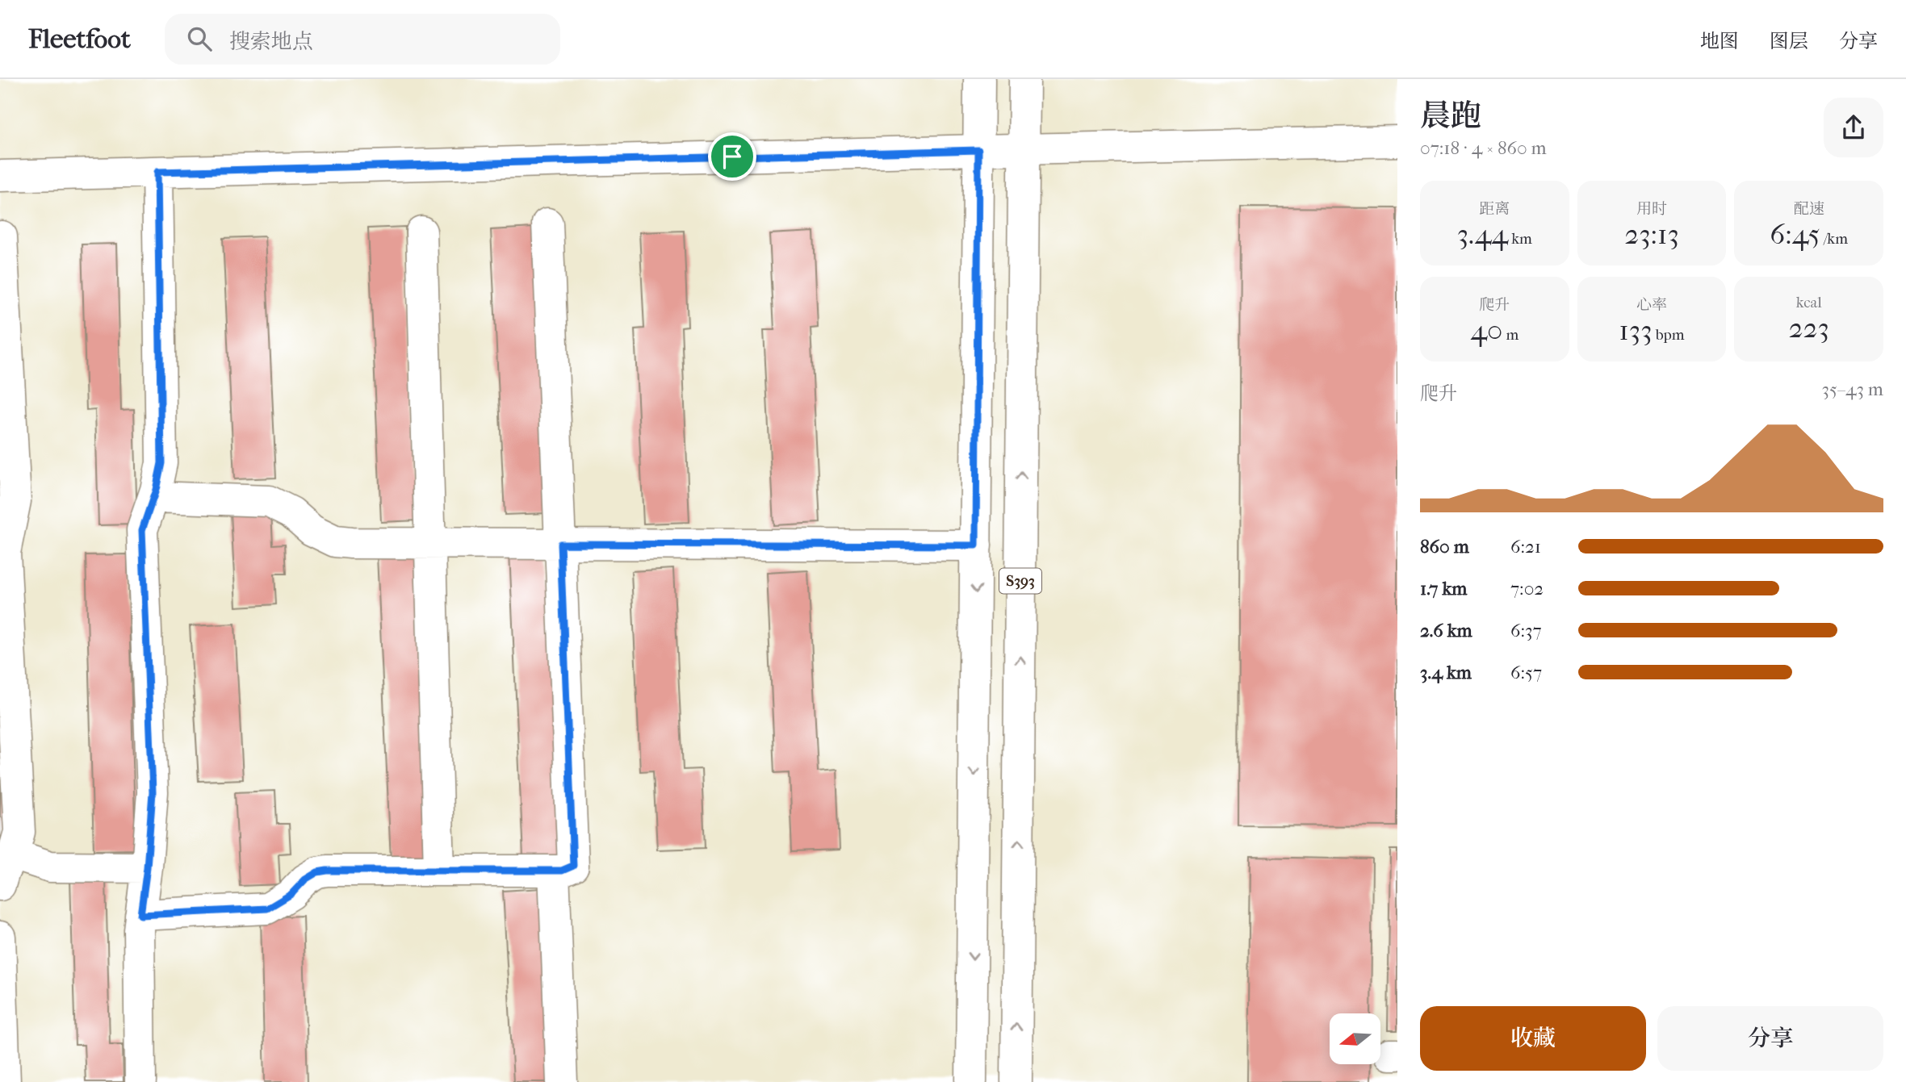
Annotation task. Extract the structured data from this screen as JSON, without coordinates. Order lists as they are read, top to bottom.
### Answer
{
  "streets": {
    "main road": ["S393"]
  },
  "north": "left",
  "page": {
    "header": "Fleetfoot",
    "search": "搜索地点",
    "nav": ["地图", "图层", "分享"],
    "heading": ["晨跑", "07:18 · 4 × 860 m"],
    "stats": [
      ["距离", "3.44 km"],
      ["用时", "23:13"],
      ["配速", "6:45 /km"],
      ["爬升", "40 m"],
      ["心率", "133 bpm"],
      ["kcal", "223"]
    ],
    "chart": ["爬升", "35–43 m"],
    "list": [
      {
        "name": "860 m",
        "note": "6:21"
      },
      {
        "name": "1.7 km",
        "note": "7:02"
      },
      {
        "name": "2.6 km",
        "note": "6:37"
      },
      {
        "name": "3.4 km",
        "note": "6:57"
      }
    ],
    "buttons": ["收藏", "分享"]
  }
}
